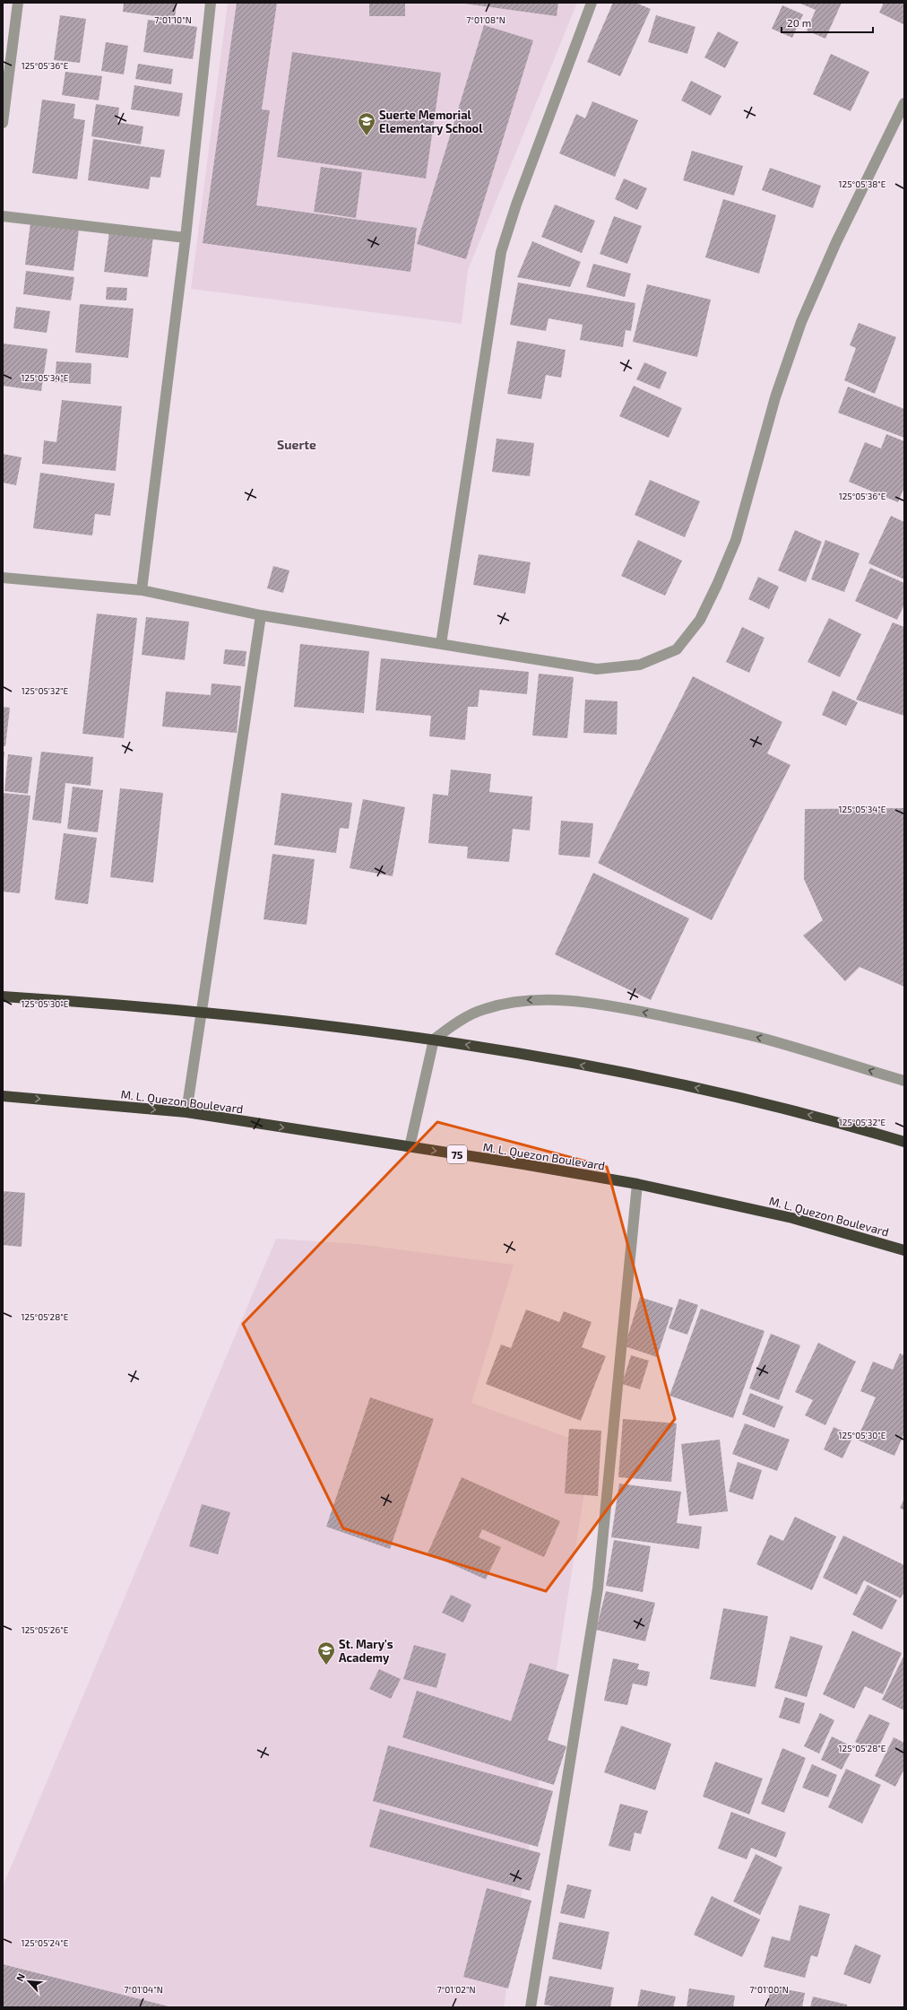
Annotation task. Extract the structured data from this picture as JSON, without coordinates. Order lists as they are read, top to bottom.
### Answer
{
  "streets": {
    "highway": ["M. L. Quezon Boulevard", "75"]
  },
  "one_way": ["M. L. Quezon Boulevard"],
  "districts": ["Suerte"],
  "places": {
    "school or university": ["Suerte Memorial Elementary School", "St. Mary's Academy"]
  },
  "scale_bar": "20 m",
  "north": "top left",
  "coordinates": [
    "7°01'10\"N",
    "7°01'08\"N",
    "125°05'36\"E",
    "125°05'38\"E",
    "125°05'34\"E",
    "125°05'32\"E",
    "125°05'30\"E",
    "125°05'28\"E",
    "125°05'26\"E",
    "125°05'24\"E",
    "7°01'04\"N",
    "7°01'02\"N",
    "7°01'00\"N"
  ]
}
